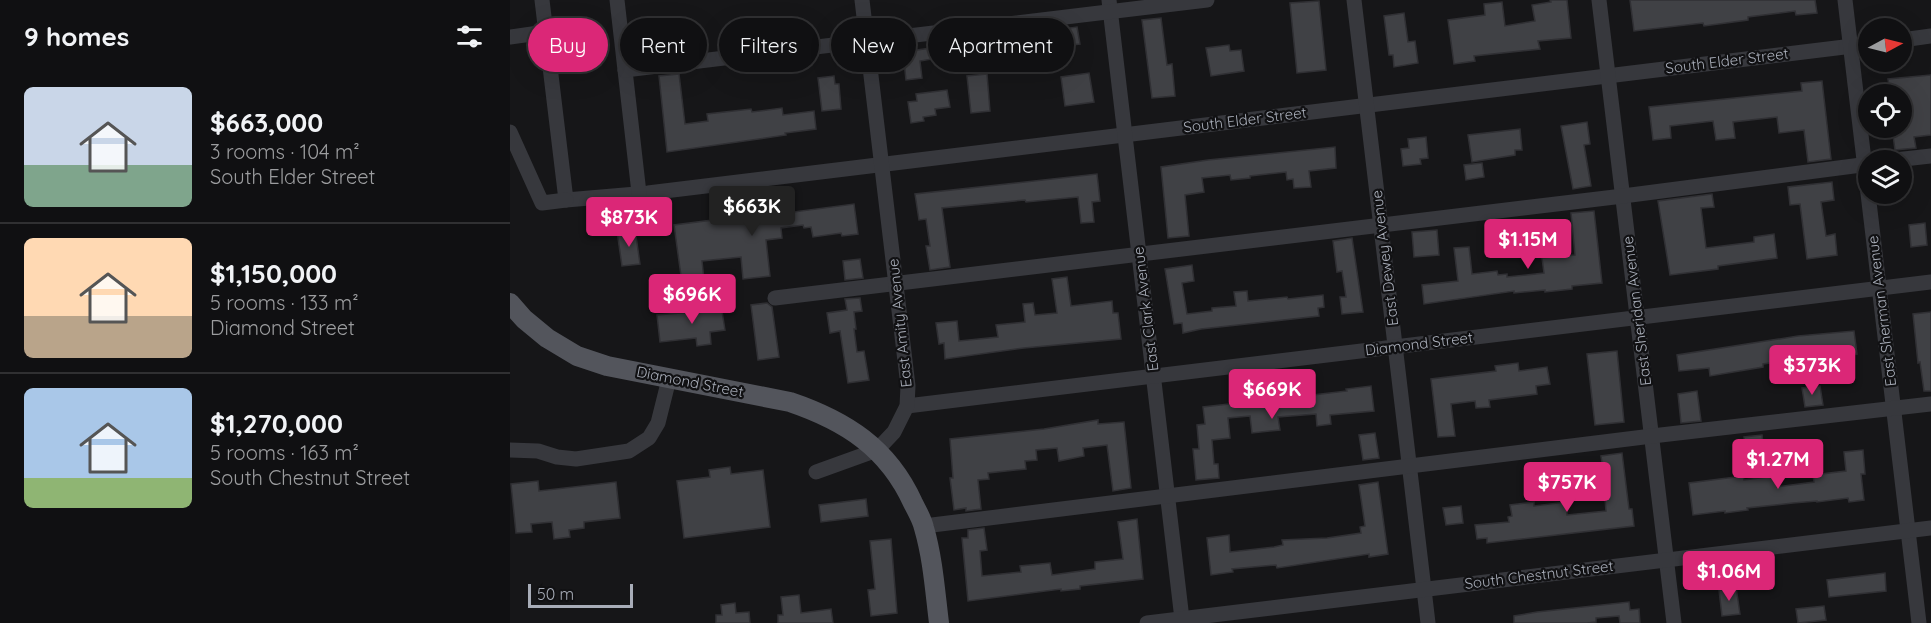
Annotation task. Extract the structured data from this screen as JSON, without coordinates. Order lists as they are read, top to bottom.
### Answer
{
  "streets": {
    "main road": ["Diamond Street"],
    "street": [
      "South Elder Street",
      "East Dewey Avenue",
      "East Clark Avenue",
      "East Sheridan Avenue",
      "East Sherman Avenue",
      "East Amity Avenue",
      "South Chestnut Street"
    ]
  },
  "crossings": [
    ["South Elder Street", "East Dewey Avenue"],
    ["South Elder Street", "East Clark Avenue"],
    ["South Elder Street", "East Sheridan Avenue"],
    ["South Elder Street", "East Sherman Avenue"],
    ["South Elder Street", "East Amity Avenue"],
    ["East Dewey Avenue", "Diamond Street"],
    ["East Dewey Avenue", "South Chestnut Street"],
    ["East Clark Avenue", "Diamond Street"],
    ["East Clark Avenue", "South Chestnut Street"],
    ["East Sheridan Avenue", "Diamond Street"],
    ["East Sheridan Avenue", "South Chestnut Street"],
    ["East Sherman Avenue", "Diamond Street"],
    ["East Sherman Avenue", "South Chestnut Street"],
    ["East Amity Avenue", "Diamond Street"]
  ],
  "scale_bar": "50 m",
  "north": "right",
  "page": {
    "heading": "9 homes",
    "chip": [
      "Buy",
      "Rent",
      "Filters",
      "New",
      "Apartment"
    ],
    "list": [
      {
        "name": "$663,000",
        "note": "3 rooms · 104 m² · South Elder Street"
      },
      {
        "name": "$1,150,000",
        "note": "5 rooms · 133 m² · Diamond Street"
      },
      {
        "name": "$1,270,000",
        "note": "5 rooms · 163 m² · South Chestnut Street"
      }
    ],
    "price": [
      "$663K",
      "$873K",
      "$1.15M",
      "$696K",
      "$373K",
      "$669K",
      "$1.27M",
      "$757K",
      "$1.06M"
    ],
    "scale": "50 m"
  }
}
